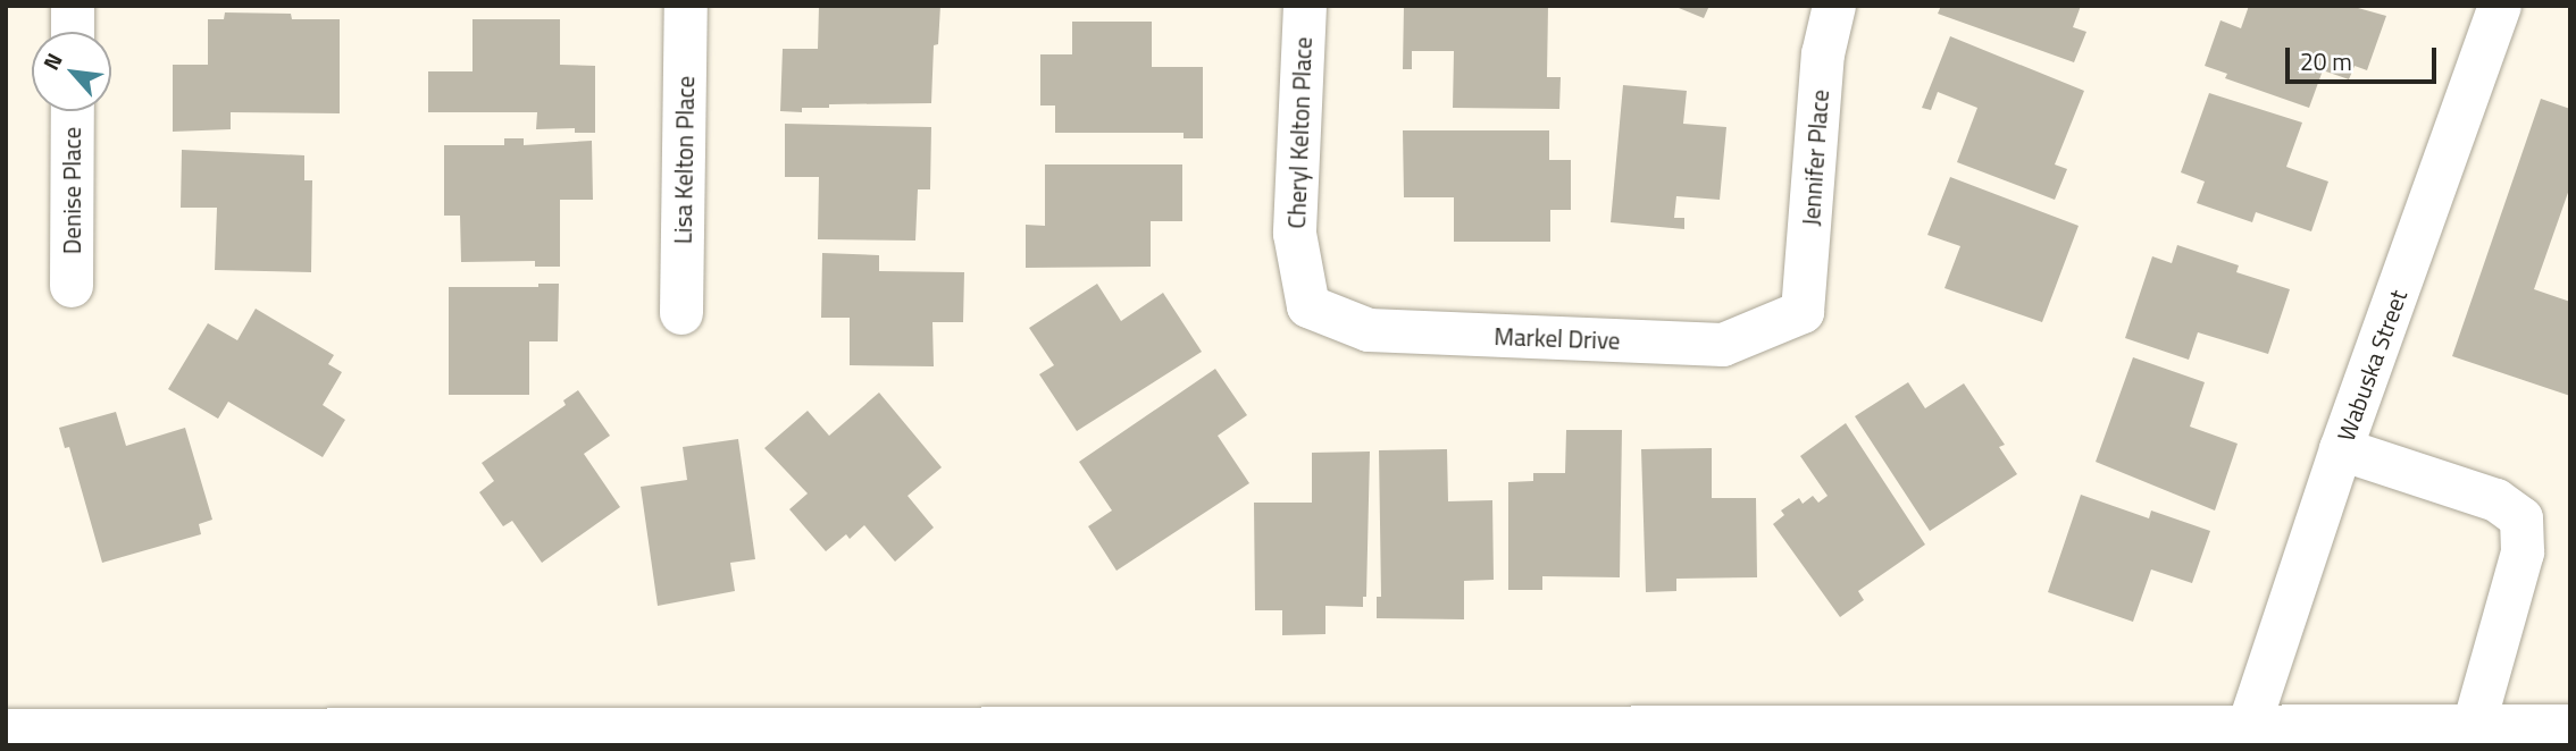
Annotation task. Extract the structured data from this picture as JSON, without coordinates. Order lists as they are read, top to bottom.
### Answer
{
  "streets": {
    "street": [
      "Cheryl Kelton Place",
      "Jennifer Place",
      "Lisa Kelton Place",
      "Denise Place",
      "Markel Drive",
      "Wabuska Street"
    ]
  },
  "crossings": [
    ["Cheryl Kelton Place", "Markel Drive"],
    ["Jennifer Place", "Markel Drive"]
  ],
  "scale_bar": "20 m",
  "north": "top left"
}
